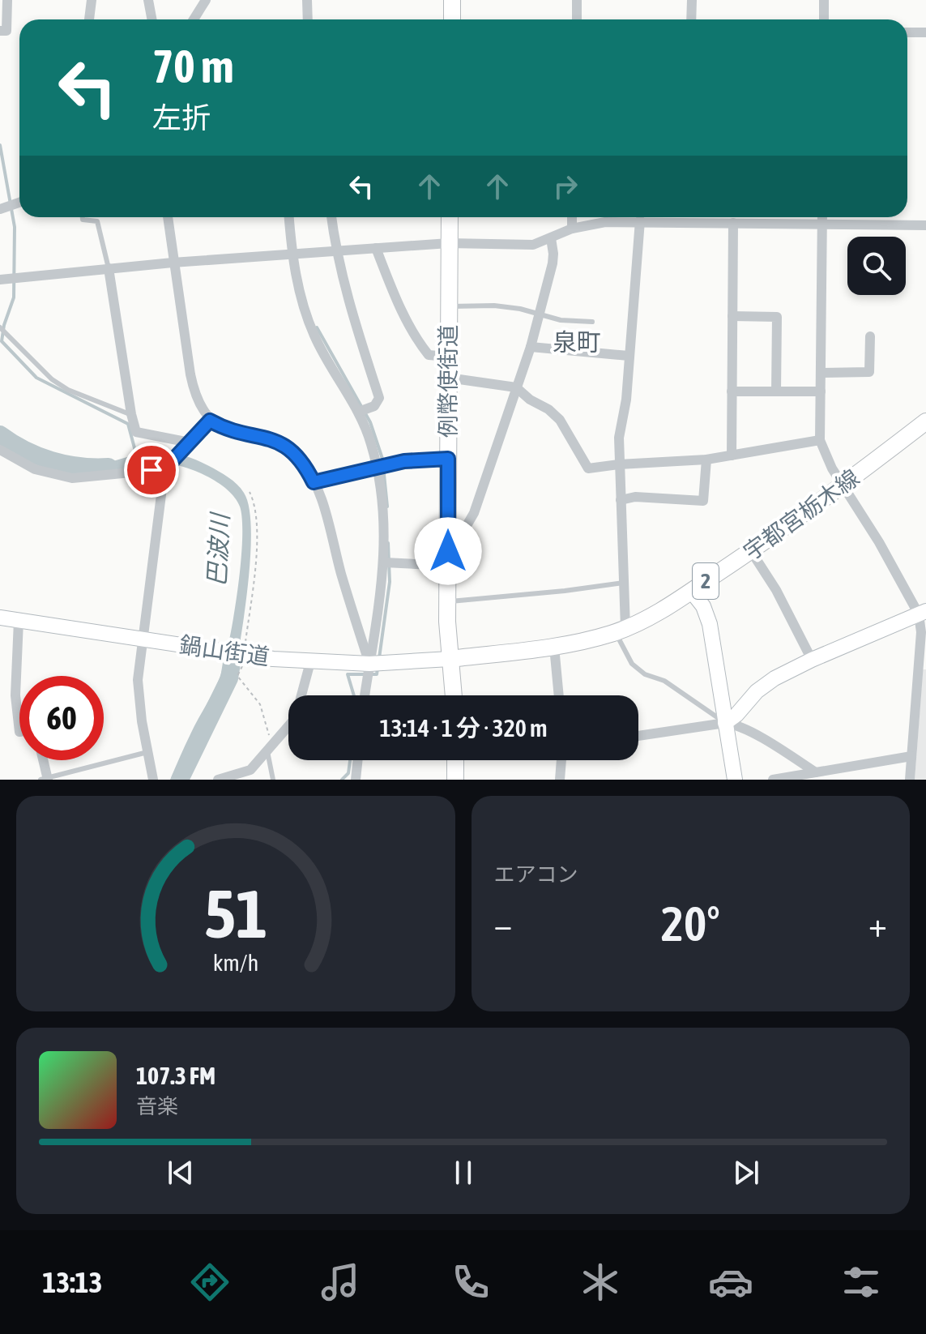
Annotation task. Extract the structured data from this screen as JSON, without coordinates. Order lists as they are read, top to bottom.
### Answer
{
  "streets": {
    "main road": ["例幣使街道", "宇都宮栃木線", "2"],
    "street": ["鍋山街道"]
  },
  "crossings": [
    ["例幣使街道", "宇都宮栃木線"],
    ["例幣使街道", "鍋山街道"],
    ["宇都宮栃木線", "鍋山街道"]
  ],
  "districts": ["泉町"],
  "water": ["巴波川"],
  "page": {
    "turn": ["70 m", "左折"],
    "limit": "60",
    "trip": "13:14 · 1 分 · 320 m",
    "tile": "エアコン",
    "heat": ["−", "20°", "+"],
    "song": ["107.3 FM", "音楽"],
    "tabs": "13:13",
    "gauge": ["51", "km/h"]
  }
}
